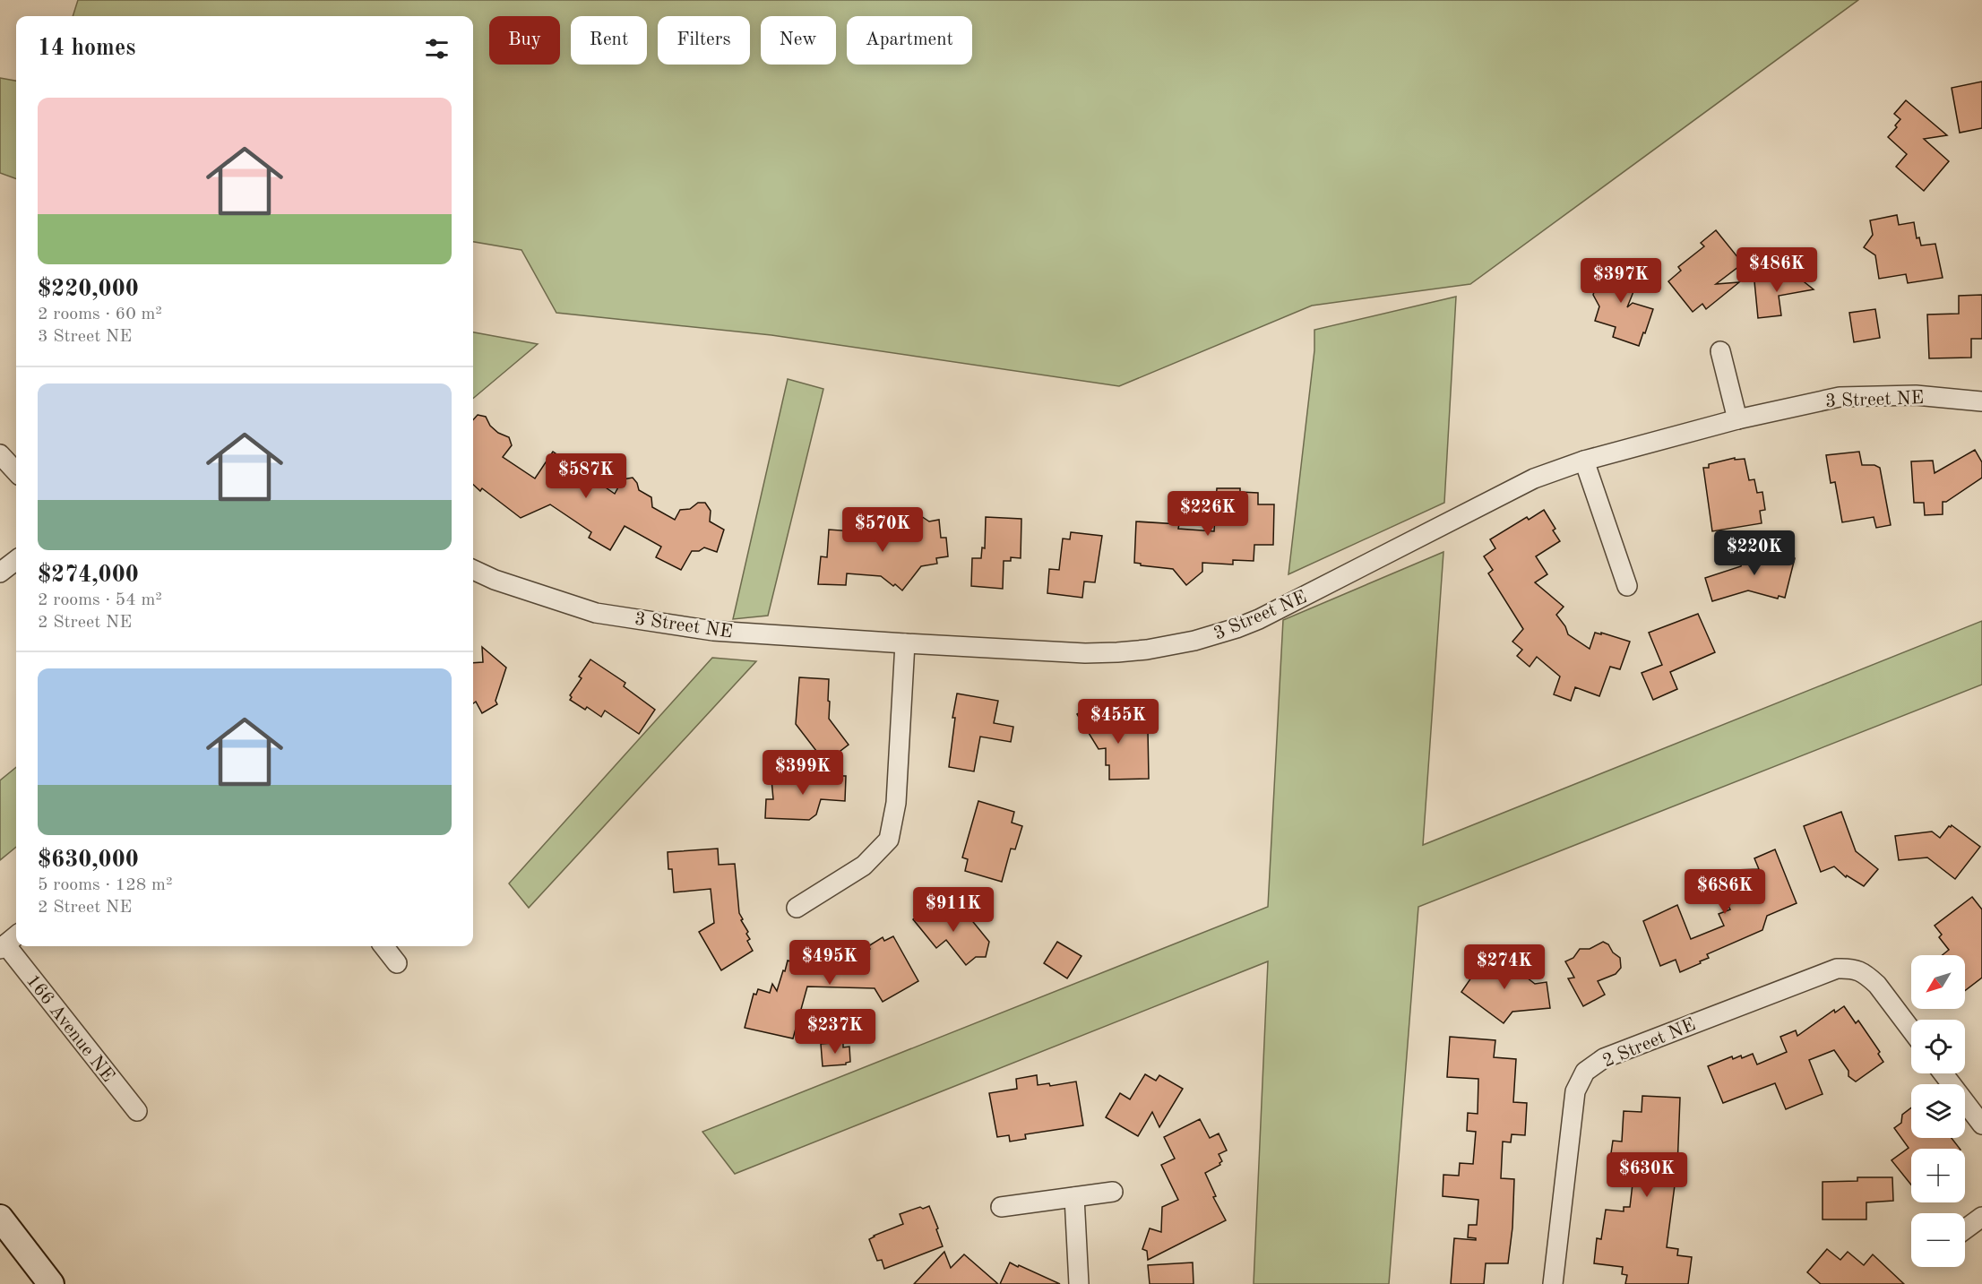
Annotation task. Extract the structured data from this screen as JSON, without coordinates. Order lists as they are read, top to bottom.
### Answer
{
  "streets": {
    "street": ["3 Street NE", "166 Avenue NE", "2 Street NE"]
  },
  "north": "bottom left",
  "page": {
    "chip": [
      "Buy",
      "Rent",
      "Filters",
      "New",
      "Apartment"
    ],
    "heading": "14 homes",
    "list": [
      {
        "name": "$220,000",
        "note": "2 rooms · 60 m² · 3 Street NE"
      },
      {
        "name": "$274,000",
        "note": "2 rooms · 54 m² · 2 Street NE"
      },
      {
        "name": "$630,000",
        "note": "5 rooms · 128 m² · 2 Street NE"
      }
    ],
    "price": [
      "$486K",
      "$397K",
      "$587K",
      "$226K",
      "$570K",
      "$220K",
      "$455K",
      "$399K",
      "$686K",
      "$911K",
      "$495K",
      "$274K",
      "$237K",
      "$630K"
    ],
    "map_buttons": ["+", "−"]
  }
}
